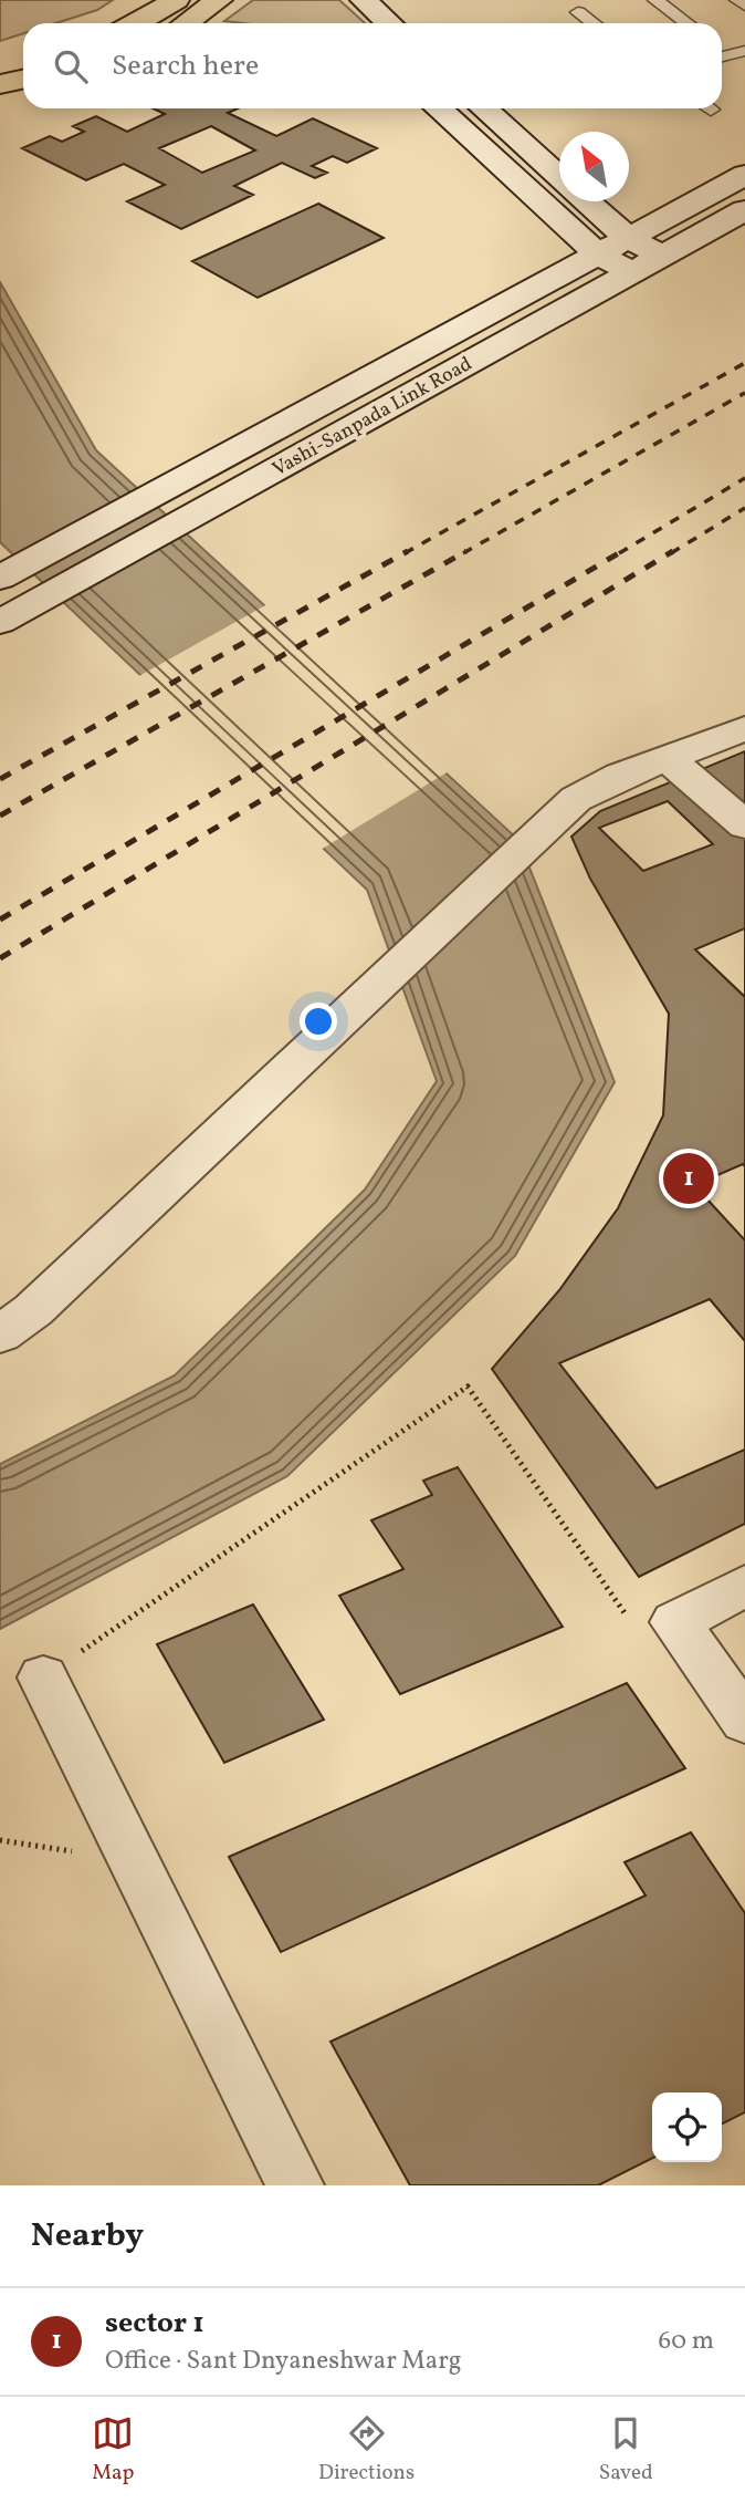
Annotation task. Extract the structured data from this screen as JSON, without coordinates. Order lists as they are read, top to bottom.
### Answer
{
  "streets": {
    "street": ["Vashi-Sanpada Link Road"]
  },
  "north": "top left",
  "page": {
    "search": "Search here",
    "pins": "1",
    "heading": "Nearby",
    "list": [
      {
        "mark": "1",
        "name": "sector 1",
        "note": "Office · Sant Dnyaneshwar Marg",
        "value": "60 m"
      }
    ],
    "nav": ["Map", "Directions", "Saved"]
  }
}
